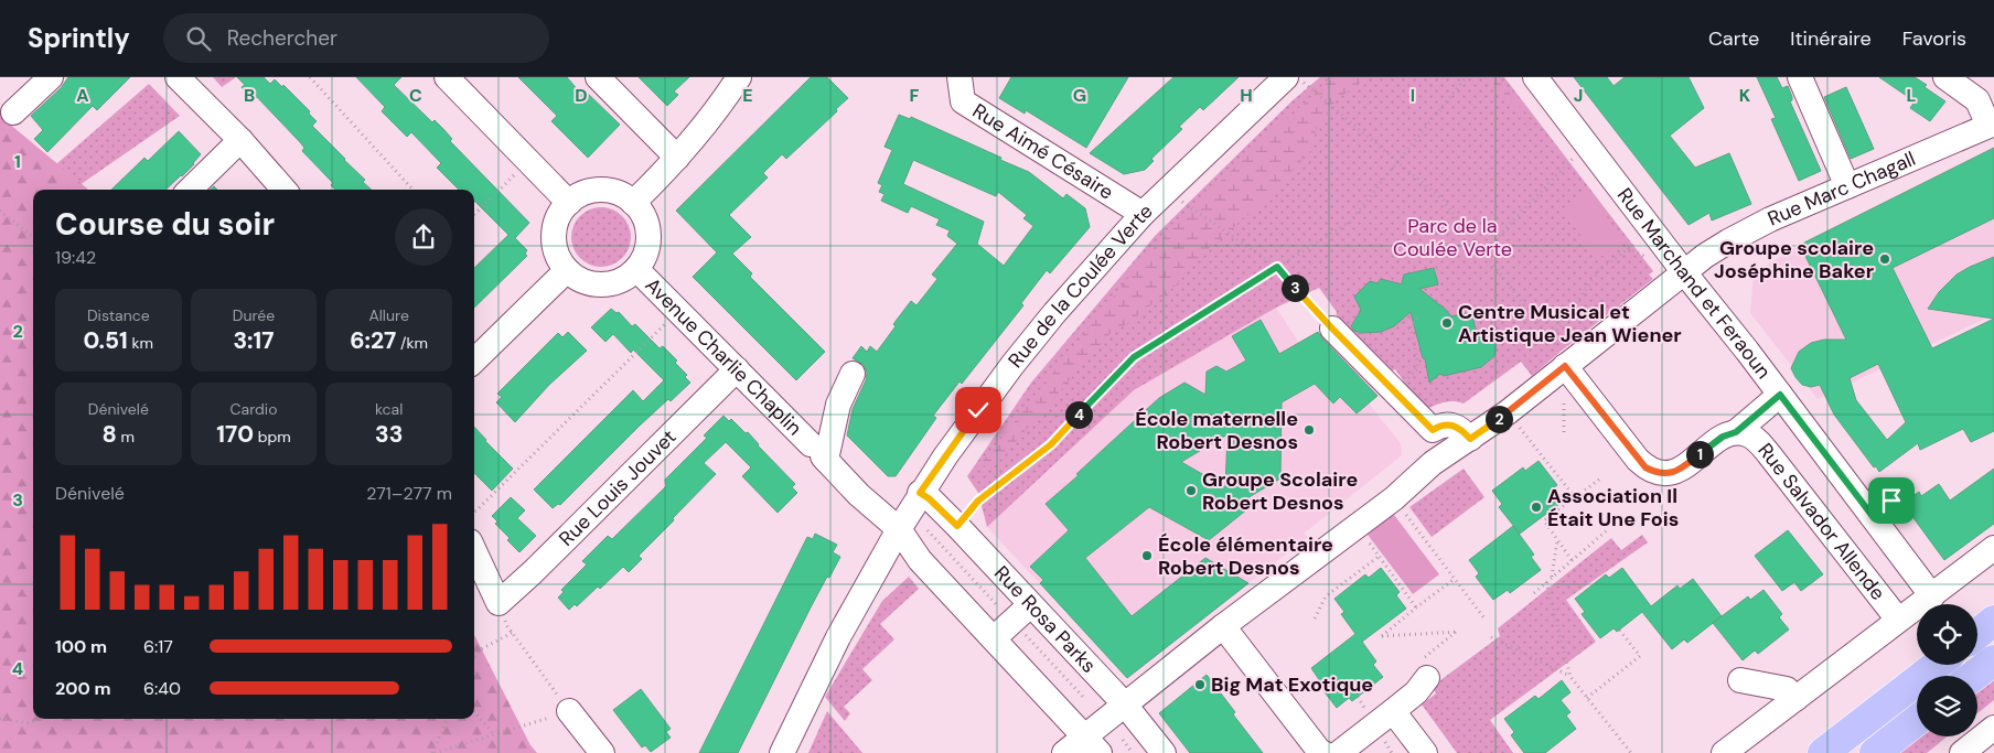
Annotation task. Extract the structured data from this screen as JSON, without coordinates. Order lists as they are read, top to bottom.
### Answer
{
  "streets": {
    "street": [
      "Rue Aimé Césaire",
      "Rue Marc Chagall",
      "Rue Marchand et Feraoun",
      "Rue de la Coulée Verte",
      "Avenue Charlie Chaplin",
      "Rue Louis Jouvet",
      "Rue Salvador Allende",
      "Rue Rosa Parks"
    ]
  },
  "crossings": [
    ["Rue Aimé Césaire", "Rue de la Coulée Verte"],
    ["Rue Marc Chagall", "Rue Marchand et Feraoun"],
    ["Rue Marc Chagall", "Rue Salvador Allende"],
    ["Rue de la Coulée Verte", "Avenue Charlie Chaplin"],
    ["Rue de la Coulée Verte", "Rue Rosa Parks"],
    ["Avenue Charlie Chaplin", "Rue Louis Jouvet"]
  ],
  "parks": ["Parc de la Coulée Verte"],
  "places": [
    "Groupe scolaire Joséphine Baker",
    "Centre Musical et Artistique Jean Wiener",
    "École maternelle Robert Desnos",
    "Groupe Scolaire Robert Desnos",
    "Association Il Était Une Fois",
    "École élémentaire Robert Desnos",
    "Big Mat Exotique"
  ],
  "page": {
    "header": "Sprintly",
    "search": "Rechercher",
    "nav": ["Carte", "Itinéraire", "Favoris"],
    "heading": ["Course du soir", "19:42"],
    "pins": [
      "3",
      "4",
      "2",
      "1"
    ],
    "stats": [
      ["Distance", "0.51 km"],
      ["Durée", "3:17"],
      ["Allure", "6:27 /km"],
      ["Dénivelé", "8 m"],
      ["Cardio", "170 bpm"],
      ["kcal", "33"]
    ],
    "chart": ["Dénivelé", "271–277 m"],
    "list": [
      {
        "name": "100 m",
        "note": "6:17"
      },
      {
        "name": "200 m",
        "note": "6:40"
      }
    ]
  },
  "grid": {
    "columns": [
      "A",
      "B",
      "C",
      "D",
      "E",
      "F",
      "G",
      "H",
      "I",
      "J",
      "K",
      "L"
    ],
    "rows": [
      "1",
      "2",
      "3",
      "4"
    ]
  }
}
